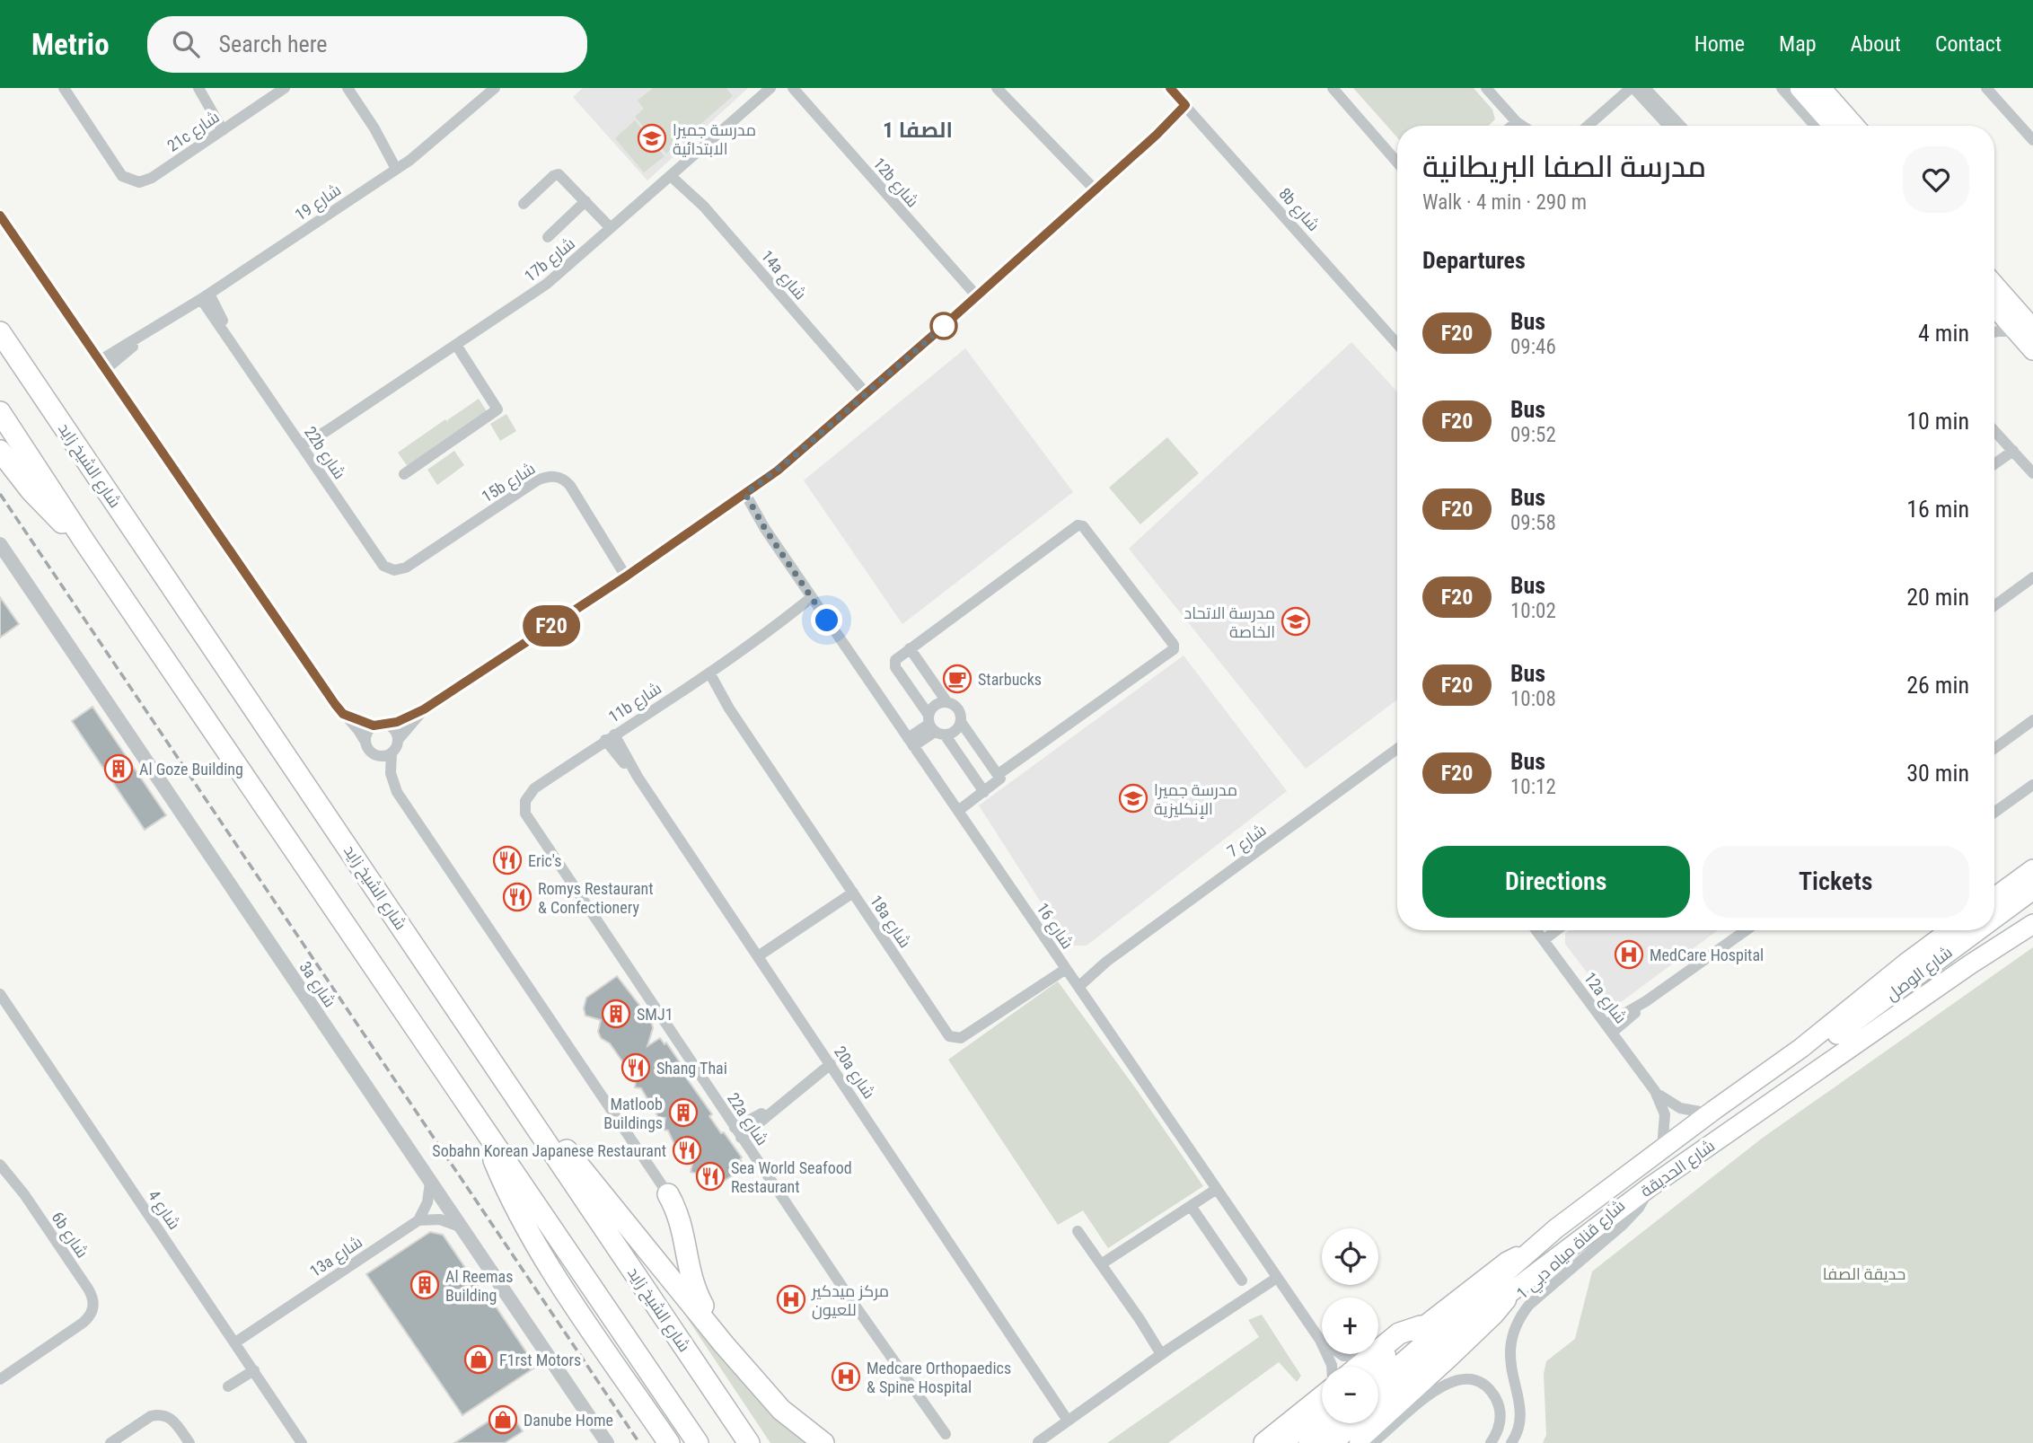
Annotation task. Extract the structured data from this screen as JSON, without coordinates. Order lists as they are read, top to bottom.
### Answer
{
  "streets": {
    "highway": ["شارع الشيخ زايد"],
    "main road": ["شارع الوصل", "شارع الحديقة"],
    "street": [
      "21c شارع",
      "12b شارع",
      "شارع 19",
      "8b شارع",
      "17b شارع",
      "14a شارع",
      "22b شارع",
      "15b شارع",
      "11b شارع",
      "شارع 7",
      "18a شارع",
      "شارع 16",
      "3a شارع",
      "12a شارع",
      "20a شارع",
      "22a شارع",
      "شارع 4",
      "6b شارع",
      "شارع قناة مياه دبي 1",
      "13a شارع"
    ]
  },
  "crossings": [
    ["شارع 19", "22b شارع"],
    ["17b شارع", "14a شارع"],
    ["17b شارع", "22b شارع"],
    ["22b شارع", "15b شارع"],
    ["11b شارع", "18a شارع"],
    ["11b شارع", "شارع 16"],
    ["11b شارع", "20a شارع"],
    ["11b شارع", "22a شارع"],
    ["شارع 7", "18a شارع"],
    ["شارع 7", "شارع 16"],
    ["18a شارع", "شارع 16"],
    ["شارع الوصل", "شارع الحديقة"],
    ["12a شارع", "شارع الحديقة"],
    ["شارع الحديقة", "شارع قناة مياه دبي 1"],
    ["شارع 4", "13a شارع"]
  ],
  "districts": ["الصفا 1"],
  "parks": ["حديقة الصفا"],
  "places": {
    "school or university": ["مدرسة جميرا الابتدائية", "مدرسة الاتحاد الخاصة", "مدرسة جميرا الإنكليزية"],
    "cafe": ["Starbucks"],
    "building": [
      "Al Goze Building",
      "SMJ1",
      "Matloob Buildings",
      "Al Reemas Building"
    ],
    "restaurant": [
      "Eric's",
      "Romys Restaurant & Confectionery",
      "Shang Thai",
      "Sobahn Korean Japanese Restaurant",
      "Sea World Seafood Restaurant"
    ],
    "hospital": ["MedCare Hospital", "مركز ميدكير للعيون", "Medcare Orthopaedics & Spine Hospital"],
    "shop": ["F1rst Motors", "Danube Home"]
  },
  "lines": ["bus line F20"],
  "page": {
    "header": "Metrio",
    "search": "Search here",
    "nav": [
      "Home",
      "Map",
      "About",
      "Contact"
    ],
    "on_map": "F20",
    "heading": [
      ["مدرسة الصفا البريطانية", "Walk · 4 min · 290 m"],
      "Departures"
    ],
    "list": [
      {
        "mark": "F20",
        "name": "Bus",
        "note": "09:46",
        "value": "4 min"
      },
      {
        "mark": "F20",
        "name": "Bus",
        "note": "09:52",
        "value": "10 min"
      },
      {
        "mark": "F20",
        "name": "Bus",
        "note": "09:58",
        "value": "16 min"
      },
      {
        "mark": "F20",
        "name": "Bus",
        "note": "10:02",
        "value": "20 min"
      },
      {
        "mark": "F20",
        "name": "Bus",
        "note": "10:08",
        "value": "26 min"
      },
      {
        "mark": "F20",
        "name": "Bus",
        "note": "10:12",
        "value": "30 min"
      }
    ],
    "buttons": ["Directions", "Tickets"],
    "map_buttons": ["+", "−"]
  }
}
